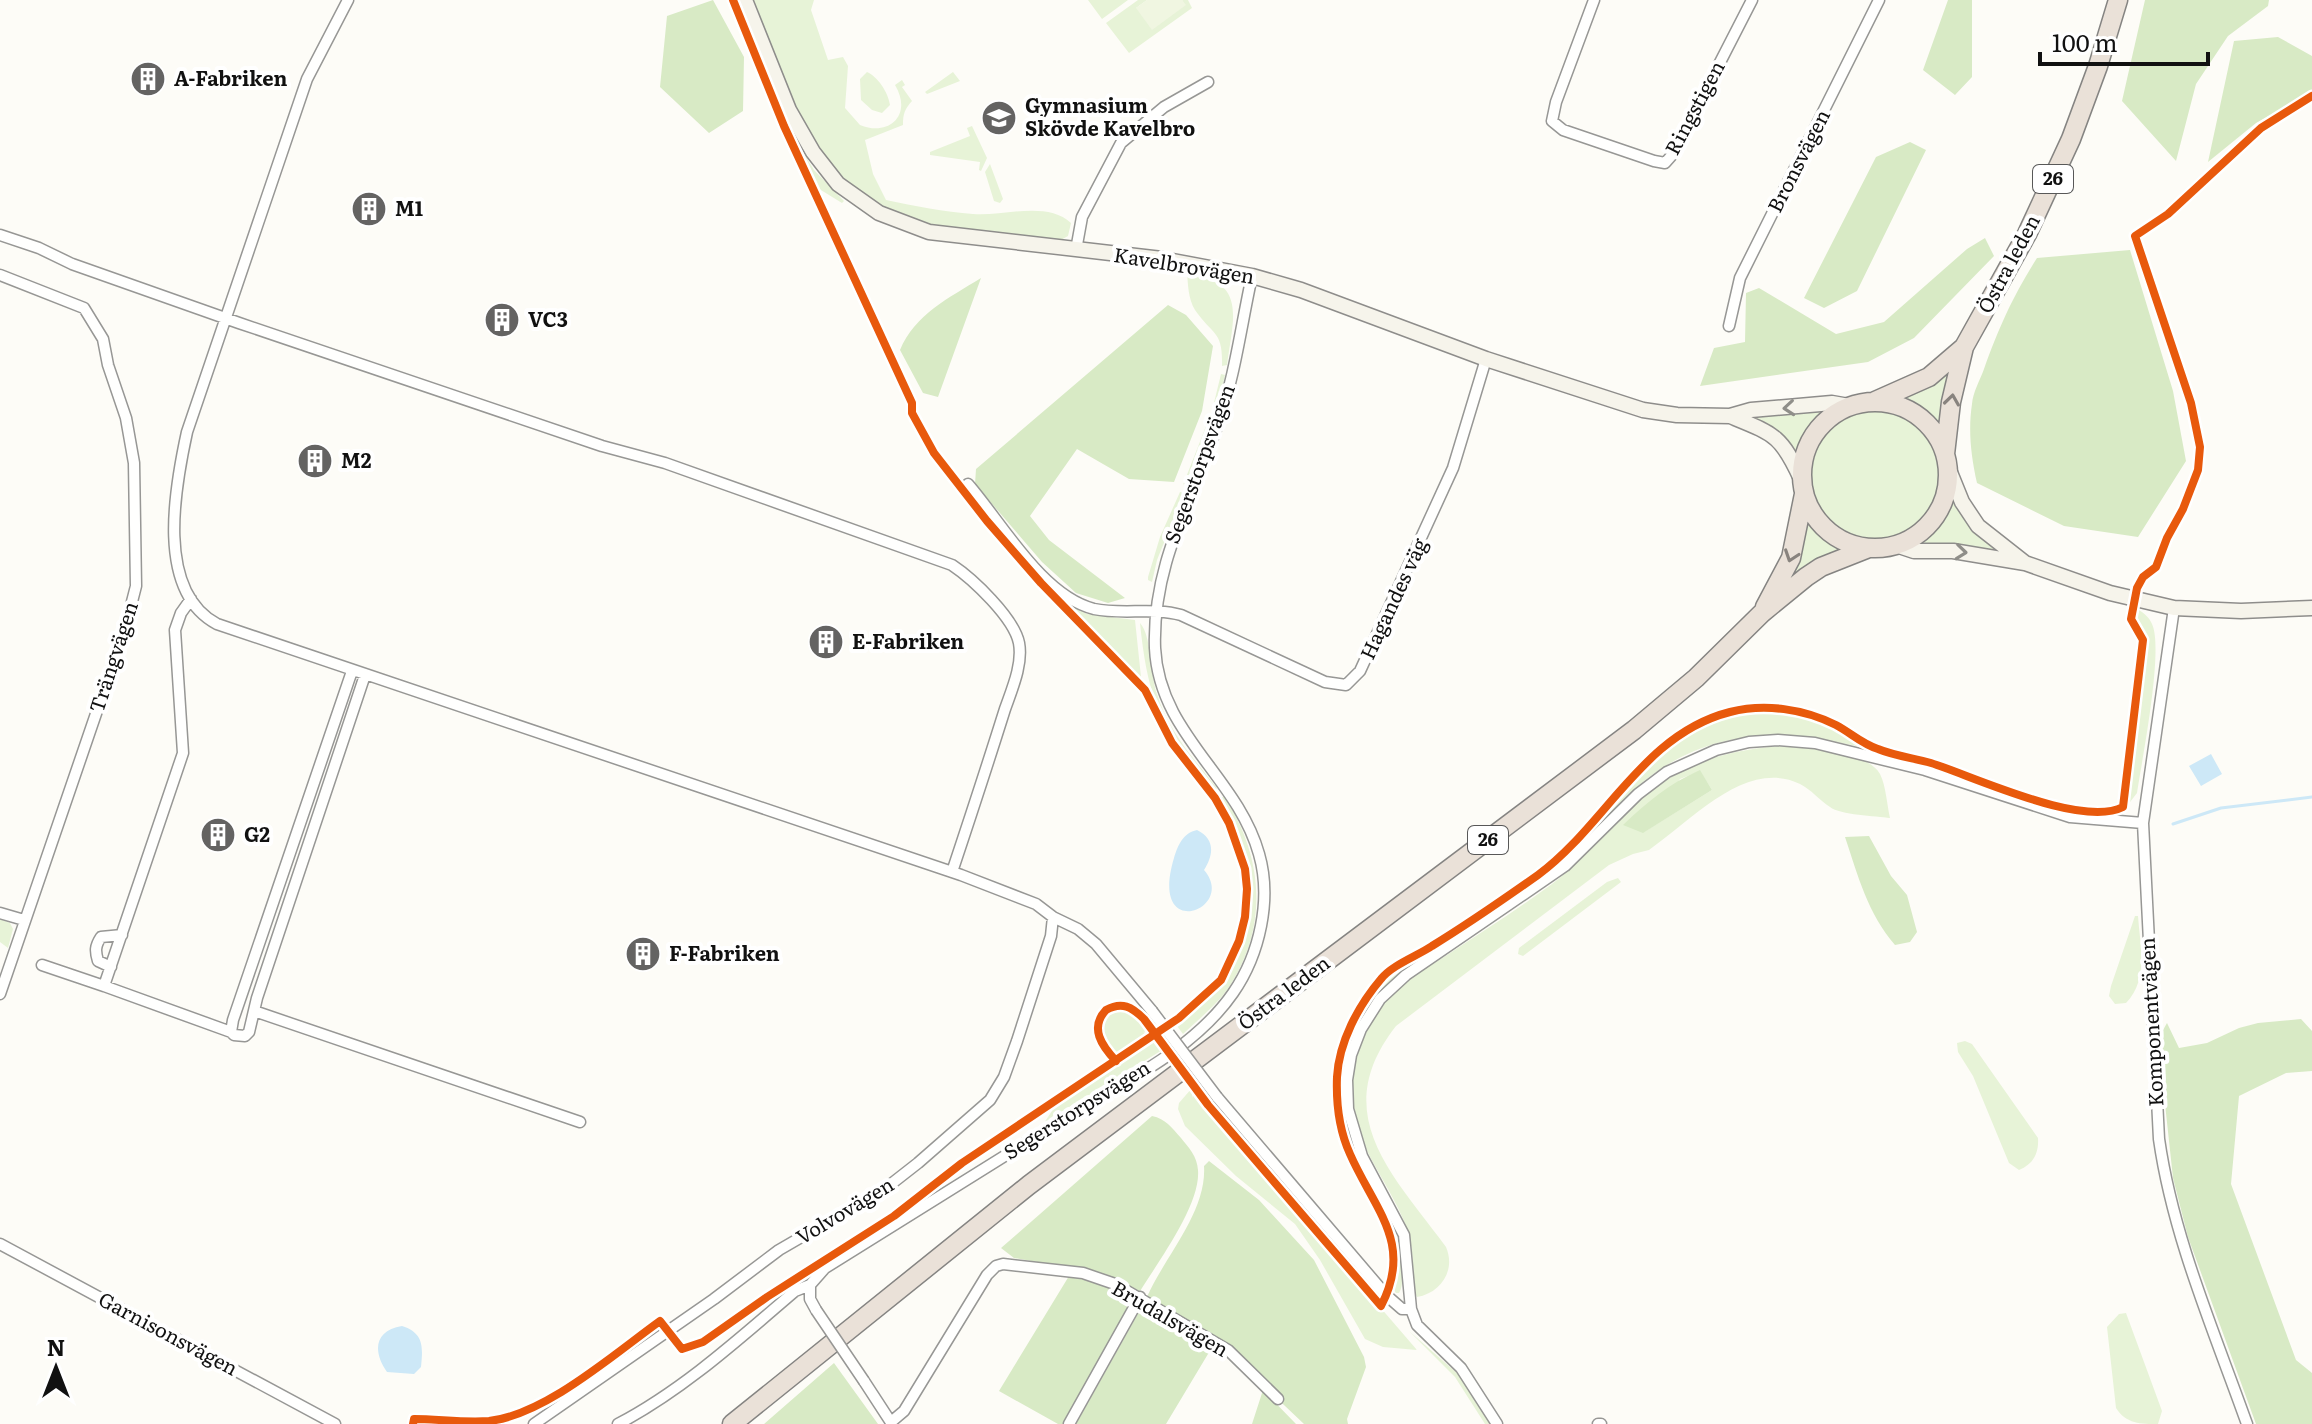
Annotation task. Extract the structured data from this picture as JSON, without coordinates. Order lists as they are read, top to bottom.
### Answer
{
  "streets": {
    "highway": ["26", "Östra leden"],
    "main road": ["Kavelbrovägen"],
    "street": [
      "Ringstigen",
      "Bronsvägen",
      "Segerstorpsvägen",
      "Hagandes väg",
      "Trängvägen",
      "Komponentvägen",
      "Volvovägen",
      "Brudalsvägen",
      "Garnisonsvägen"
    ]
  },
  "crossings": [
    ["26", "Östra leden"],
    ["26", "Kavelbrovägen"],
    ["Östra leden", "Kavelbrovägen"],
    ["Kavelbrovägen", "Segerstorpsvägen"],
    ["Kavelbrovägen", "Hagandes väg"],
    ["Segerstorpsvägen", "Hagandes väg"]
  ],
  "places": {
    "building": [
      "A-Fabriken",
      "M1",
      "VC3",
      "M2",
      "E-Fabriken",
      "G2",
      "F-Fabriken"
    ],
    "school or university": ["Gymnasium Skövde Kavelbro"]
  },
  "scale_bar": "100 m",
  "north": "top"
}
